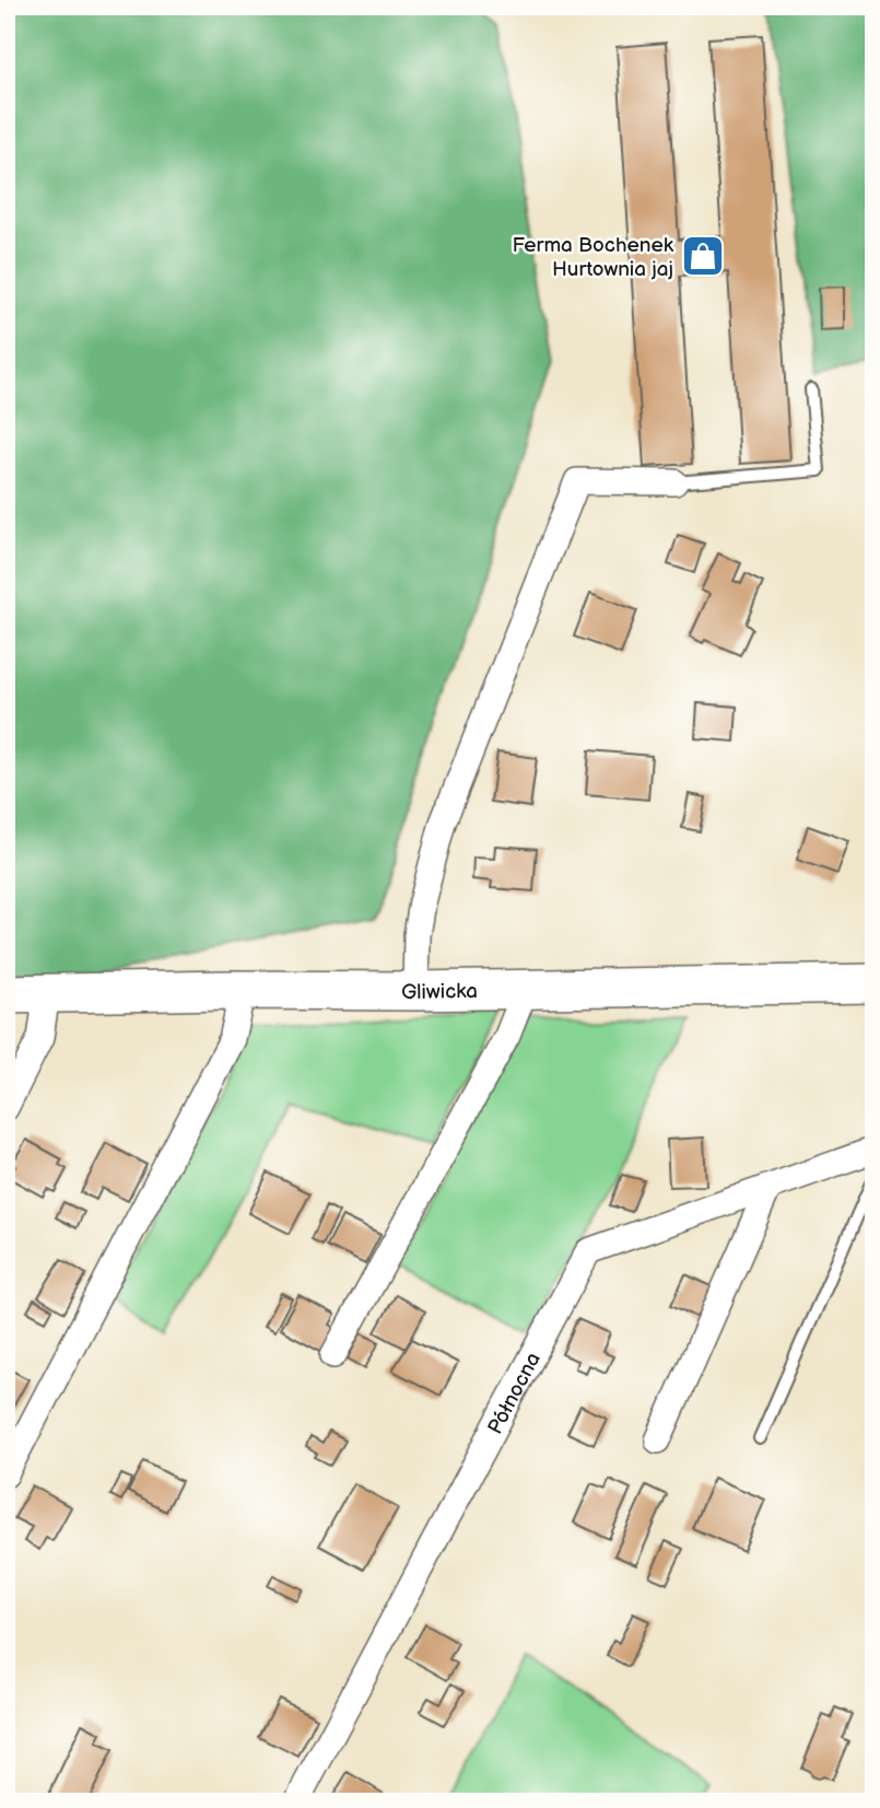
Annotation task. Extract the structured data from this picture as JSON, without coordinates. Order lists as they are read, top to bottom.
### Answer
{
  "streets": {
    "main road": ["Gliwicka"],
    "street": ["Północna"]
  },
  "places": {
    "shop": ["Ferma Bochenek Hurtownia jaj"]
  }
}
